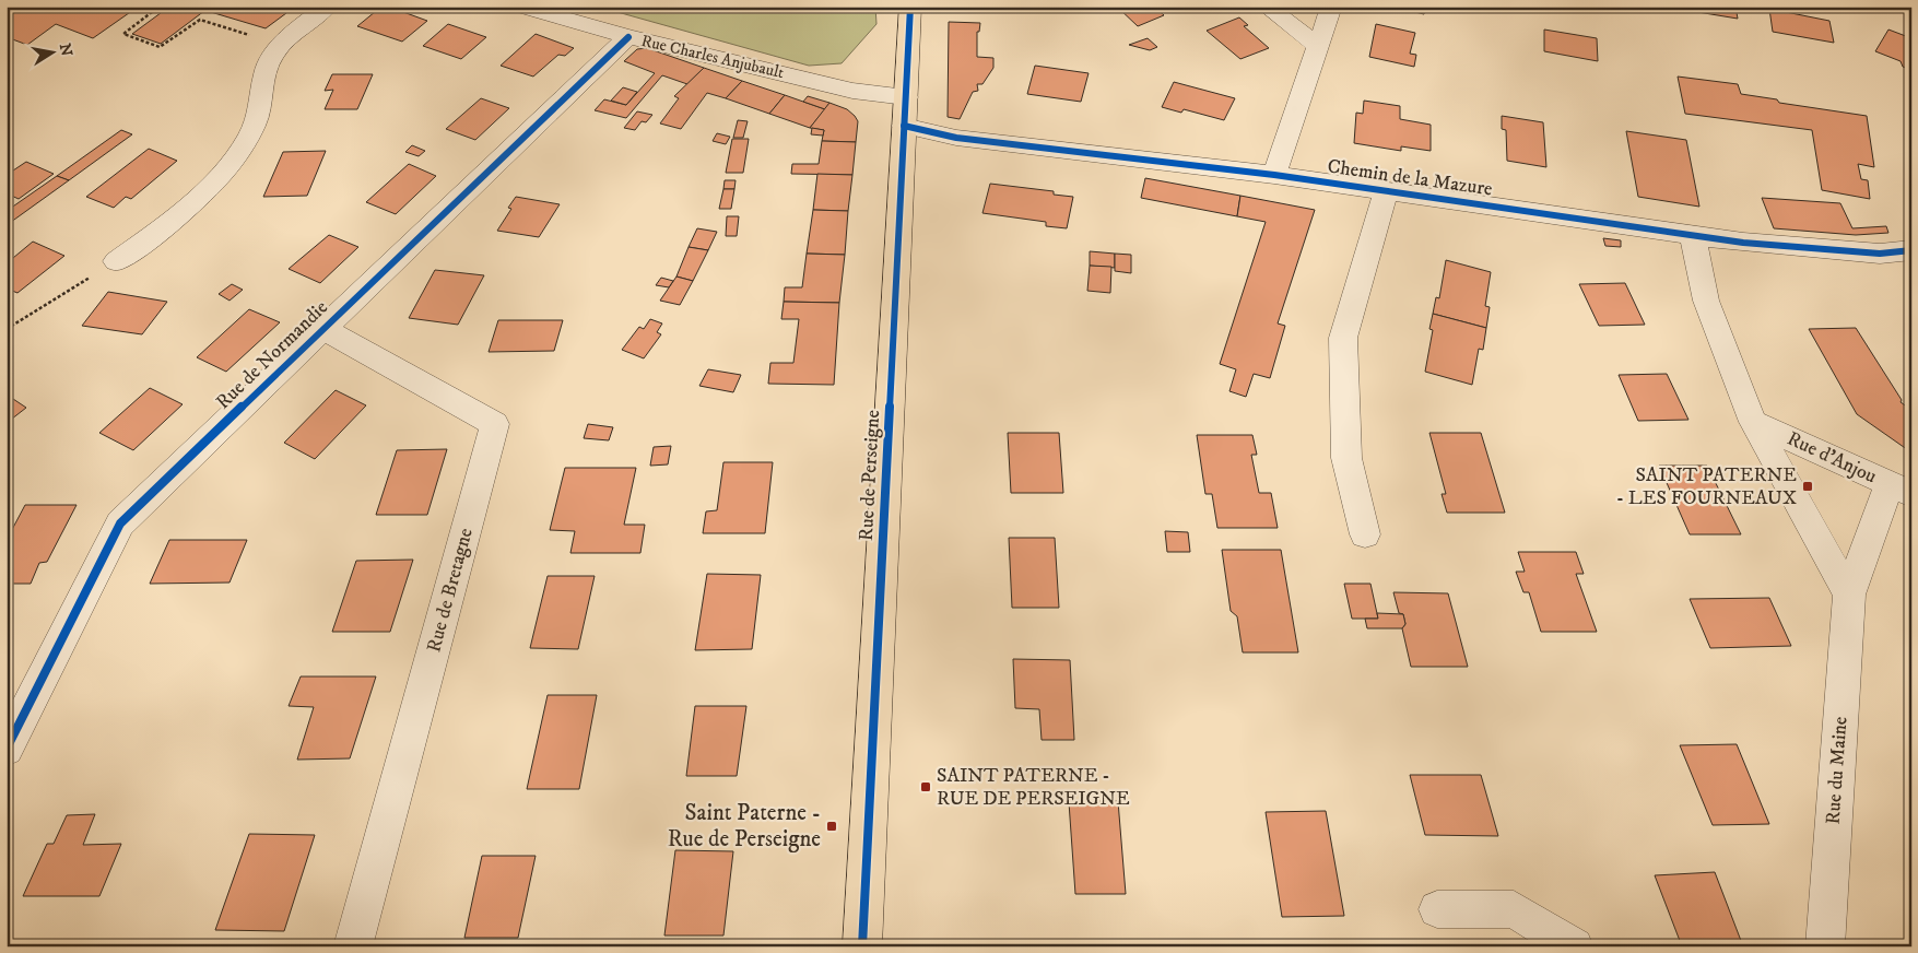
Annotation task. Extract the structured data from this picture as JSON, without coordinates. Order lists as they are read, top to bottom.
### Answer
{
  "streets": {
    "main road": ["Rue de Perseigne"],
    "street": [
      "Rue Charles Anjubault",
      "Chemin de la Mazure",
      "Rue de Normandie",
      "Rue d'Anjou",
      "Rue de Bretagne",
      "Rue du Maine"
    ]
  },
  "crossings": [
    ["Rue Charles Anjubault", "Chemin de la Mazure"],
    ["Rue Charles Anjubault", "Rue de Normandie"],
    ["Rue Charles Anjubault", "Rue de Perseigne"],
    ["Chemin de la Mazure", "Rue de Perseigne"],
    ["Rue de Normandie", "Rue de Bretagne"],
    ["Rue d'Anjou", "Rue du Maine"]
  ],
  "places": {
    "transit": ["SAINT PATERNE - LES FOURNEAUX", "SAINT PATERNE - RUE DE PERSEIGNE", "Saint Paterne - Rue de Perseigne"]
  },
  "north": "right"
}
